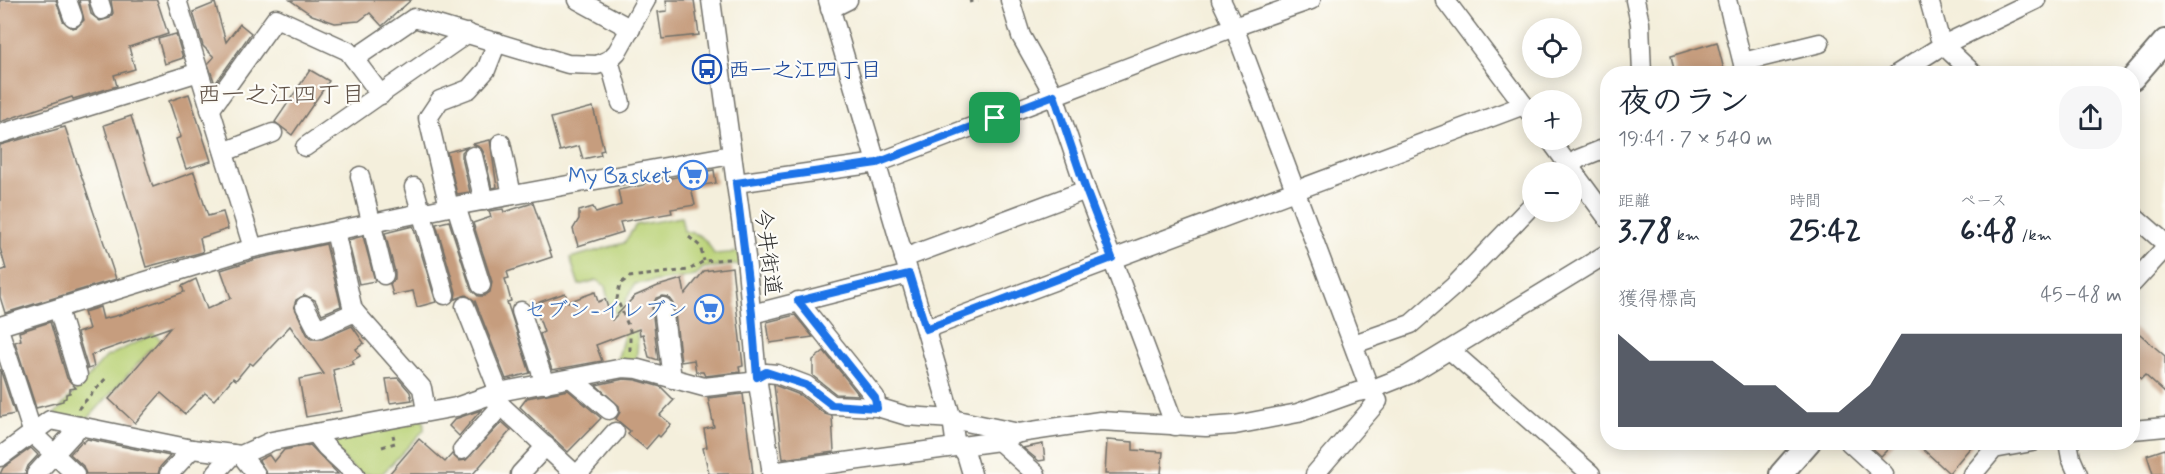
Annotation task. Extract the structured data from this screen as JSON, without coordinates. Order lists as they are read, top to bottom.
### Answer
{
  "streets": {
    "street": ["今井街道"]
  },
  "districts": ["西一之江四丁目"],
  "places": {
    "bus stop": ["西一之江四丁目"],
    "supermarket": ["My Basket", "セブン-イレブン"]
  },
  "page": {
    "map_buttons": ["+", "−"],
    "heading": ["夜のラン", "19:41 · 7 × 540 m"],
    "stats": [
      ["距離", "3.78 km"],
      ["時間", "25:42"],
      ["ペース", "6:48 /km"]
    ],
    "chart": ["獲得標高", "45–48 m"]
  }
}
